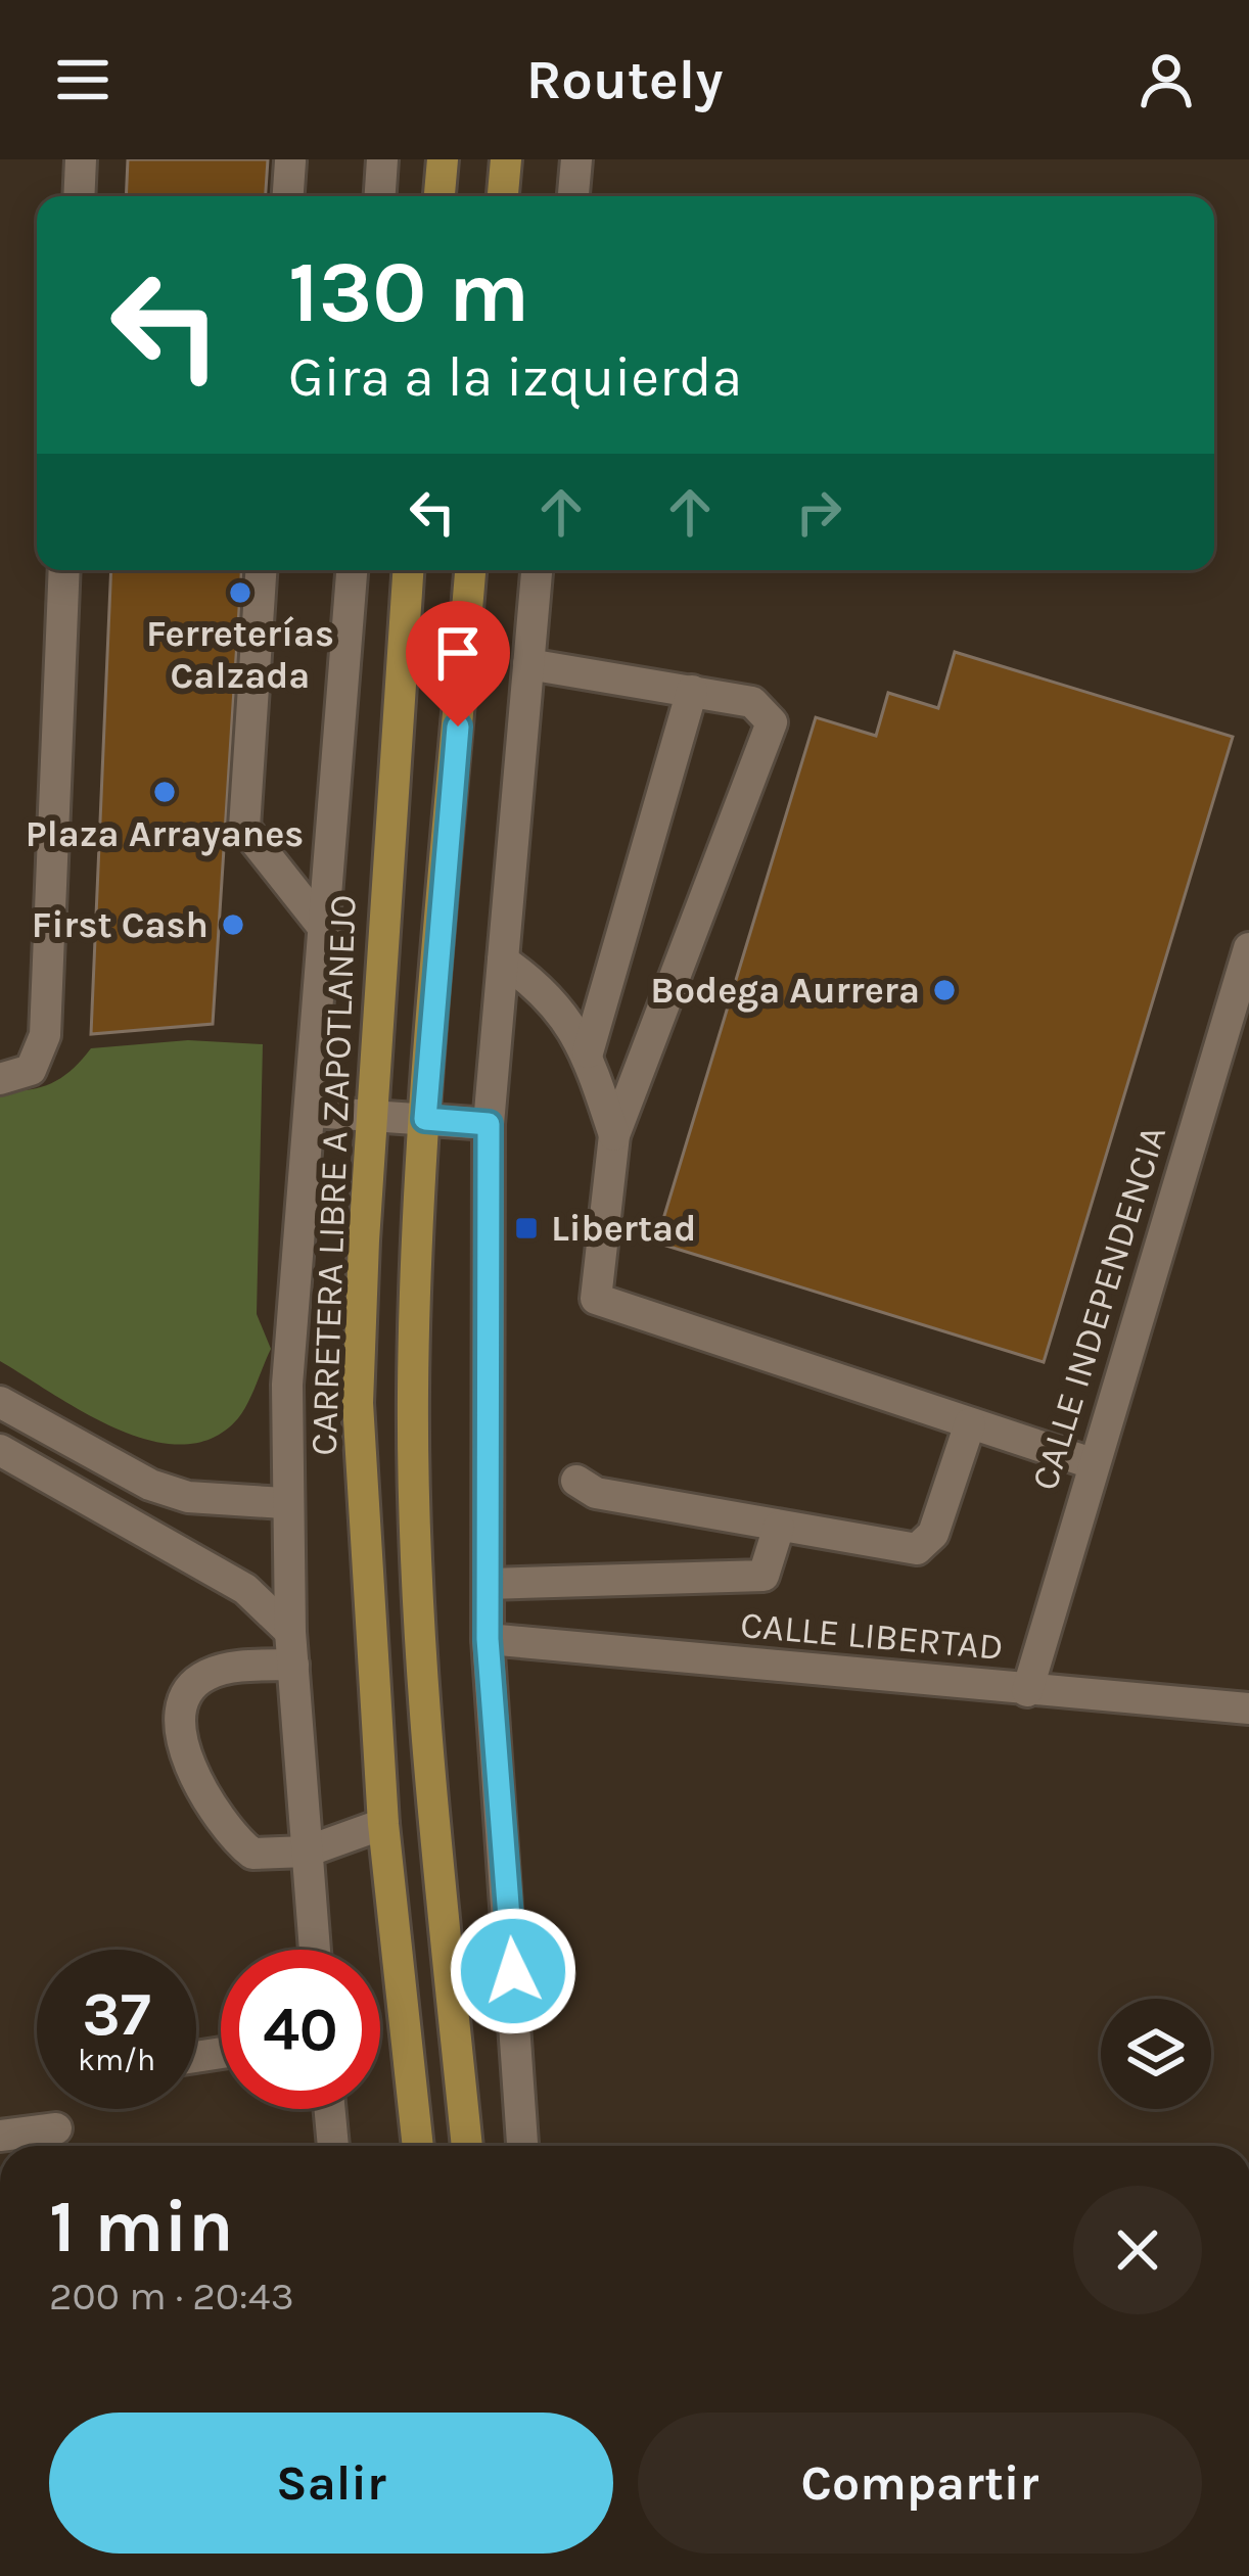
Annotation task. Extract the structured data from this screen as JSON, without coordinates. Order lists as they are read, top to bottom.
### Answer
{
  "streets": {
    "main road": ["CARRETERA LIBRE A ZAPOTLANEJO"],
    "street": ["CALLE INDEPENDENCIA", "CALLE LIBERTAD"]
  },
  "crossings": [
    ["CALLE INDEPENDENCIA", "CALLE LIBERTAD"]
  ],
  "places": {
    "other": [
      "Ferreterías Calzada",
      "Plaza Arrayanes",
      "First Cash",
      "Bodega Aurrera"
    ],
    "transit": ["Libertad"]
  },
  "page": {
    "header": "Routely",
    "turn": ["130 m", "Gira a la izquierda"],
    "speed": "37 km/h",
    "limit": "40",
    "heading": ["1 min", "200 m · 20:43"],
    "buttons": ["Salir", "Compartir"]
  }
}
